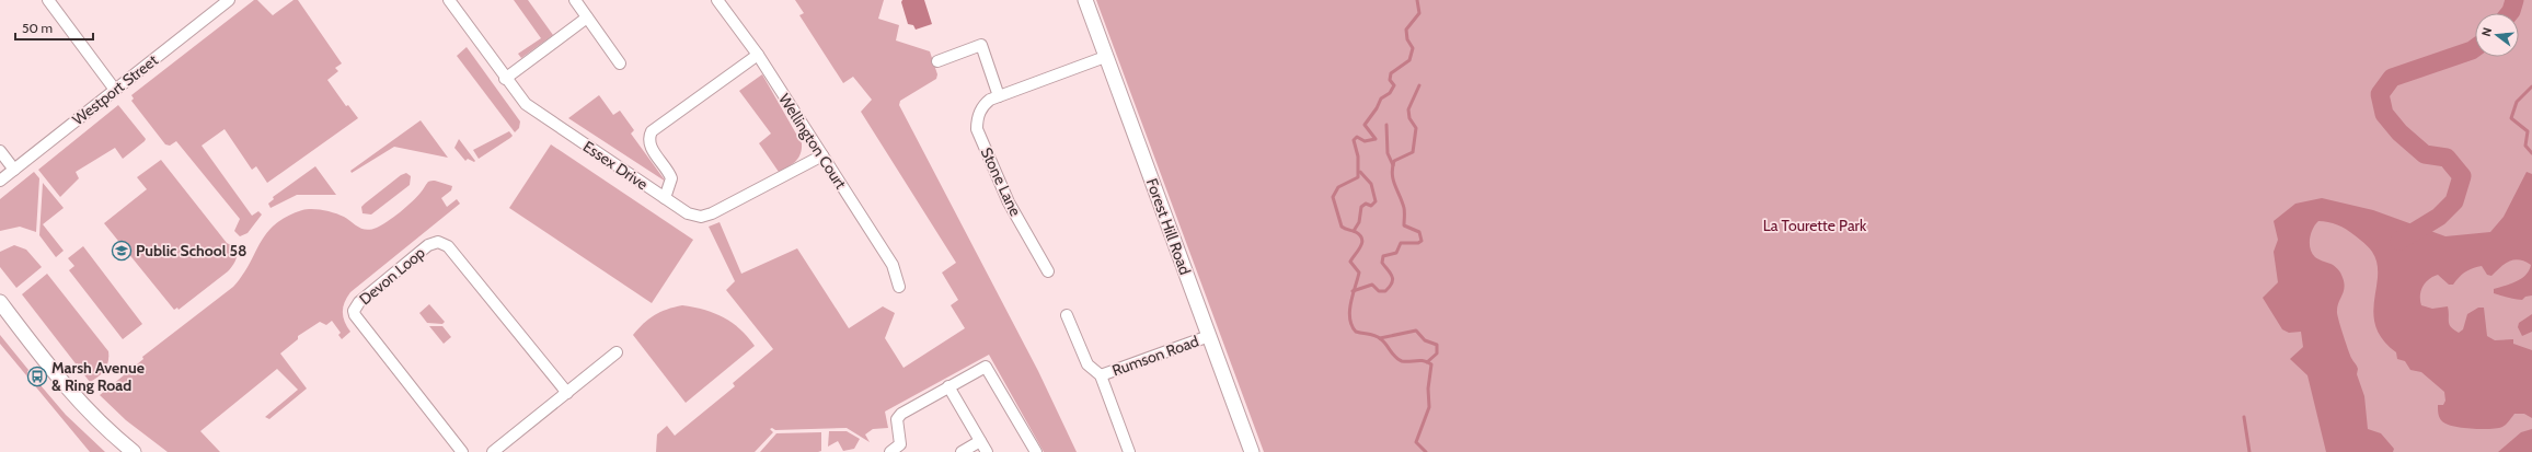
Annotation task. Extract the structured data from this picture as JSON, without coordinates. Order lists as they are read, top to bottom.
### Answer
{
  "streets": {
    "street": [
      "Westport Street",
      "Wellington Court",
      "Essex Drive",
      "Stone Lane",
      "Forest Hill Road",
      "Devon Loop",
      "Rumson Road"
    ]
  },
  "crossings": [
    ["Wellington Court", "Essex Drive"],
    ["Stone Lane", "Forest Hill Road"],
    ["Forest Hill Road", "Rumson Road"]
  ],
  "parks": ["La Tourette Park"],
  "places": {
    "school or university": ["Public School 58"],
    "bus stop": ["Marsh Avenue & Ring Road"]
  },
  "scale_bar": "50 m",
  "north": "left"
}
